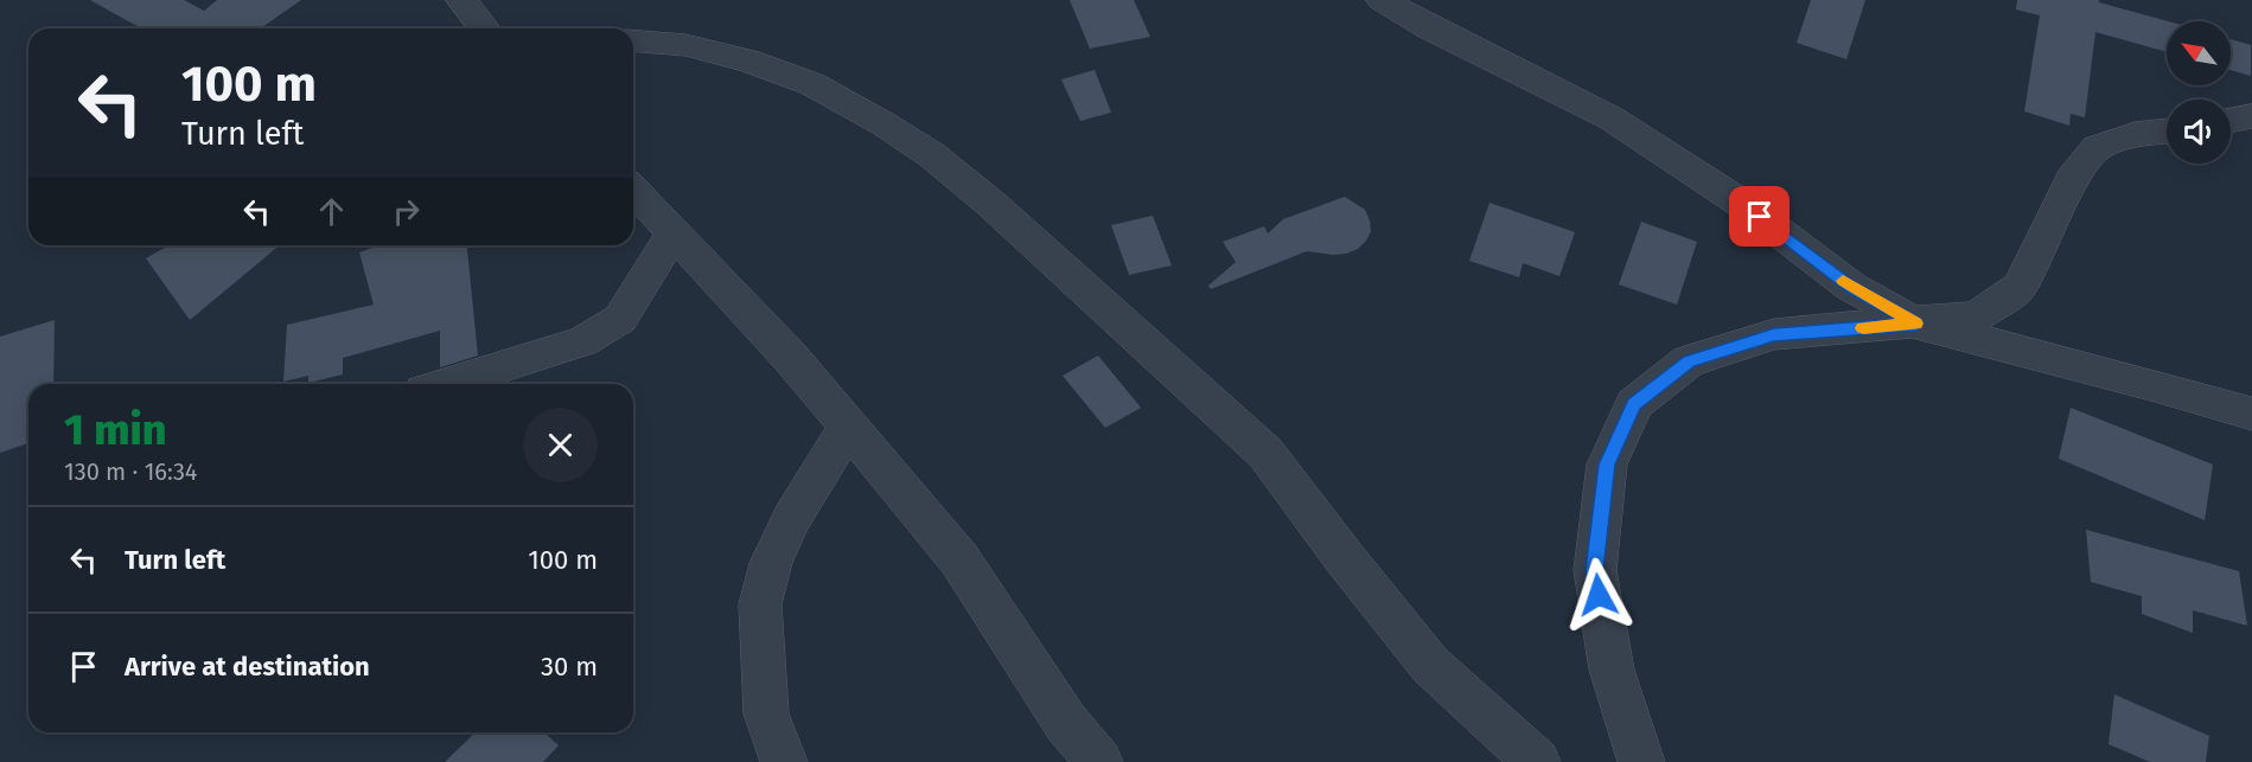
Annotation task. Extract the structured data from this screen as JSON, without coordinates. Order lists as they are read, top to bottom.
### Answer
{
  "north": "top left",
  "page": {
    "turn": ["100 m", "Turn left"],
    "heading": ["1 min", "130 m · 16:34"],
    "list": [
      {
        "name": "Turn left",
        "value": "100 m"
      },
      {
        "name": "Arrive at destination",
        "value": "30 m"
      }
    ]
  }
}
